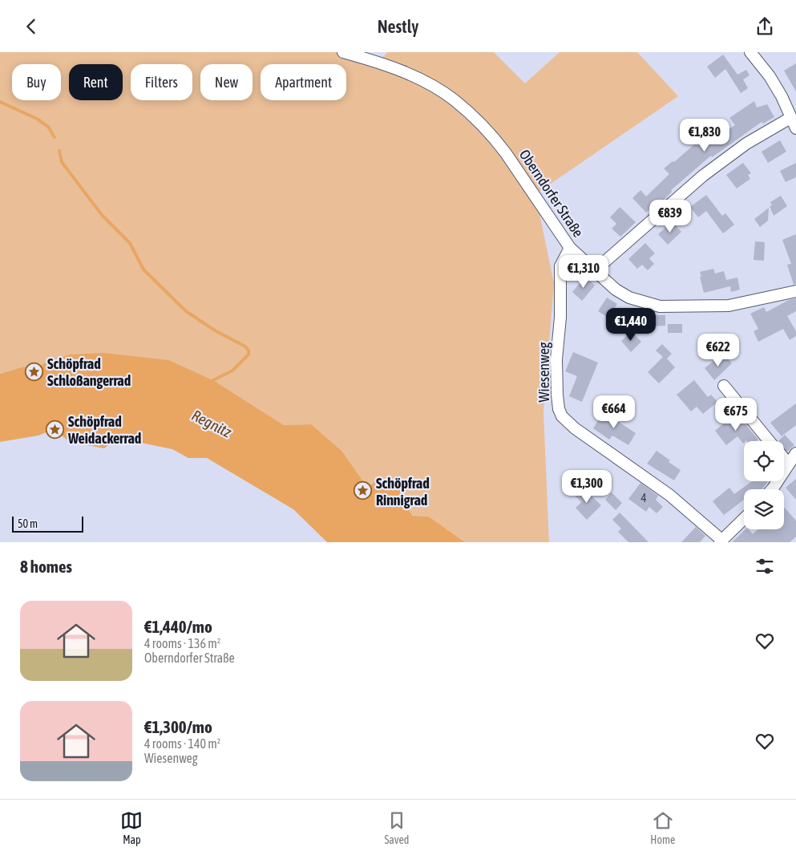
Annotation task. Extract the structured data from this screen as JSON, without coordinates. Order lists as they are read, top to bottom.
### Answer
{
  "streets": {
    "street": ["Oberndorfer Straße", "Wiesenweg"]
  },
  "crossings": [
    ["Oberndorfer Straße", "Wiesenweg"]
  ],
  "water": ["Regnitz"],
  "places": {
    "place": ["Schöpfrad Schloßangerrad", "Schöpfrad Weidackerrad", "Schöpfrad Rinnigrad"]
  },
  "house_numbers": ["4"],
  "scale_bar": "50 m",
  "page": {
    "header": "Nestly",
    "chip": [
      "Buy",
      "Rent",
      "Filters",
      "New",
      "Apartment"
    ],
    "price": [
      "€1,830",
      "€839",
      "€1,310",
      "€1,440",
      "€622",
      "€664",
      "€675",
      "€1,300"
    ],
    "scale": "50 m",
    "heading": "8 homes",
    "list": [
      {
        "name": "€1,440/mo",
        "note": "4 rooms · 136 m² · Oberndorfer Straße"
      },
      {
        "name": "€1,300/mo",
        "note": "4 rooms · 140 m² · Wiesenweg"
      }
    ],
    "tabs": ["Map", "Saved", "Home"]
  }
}
